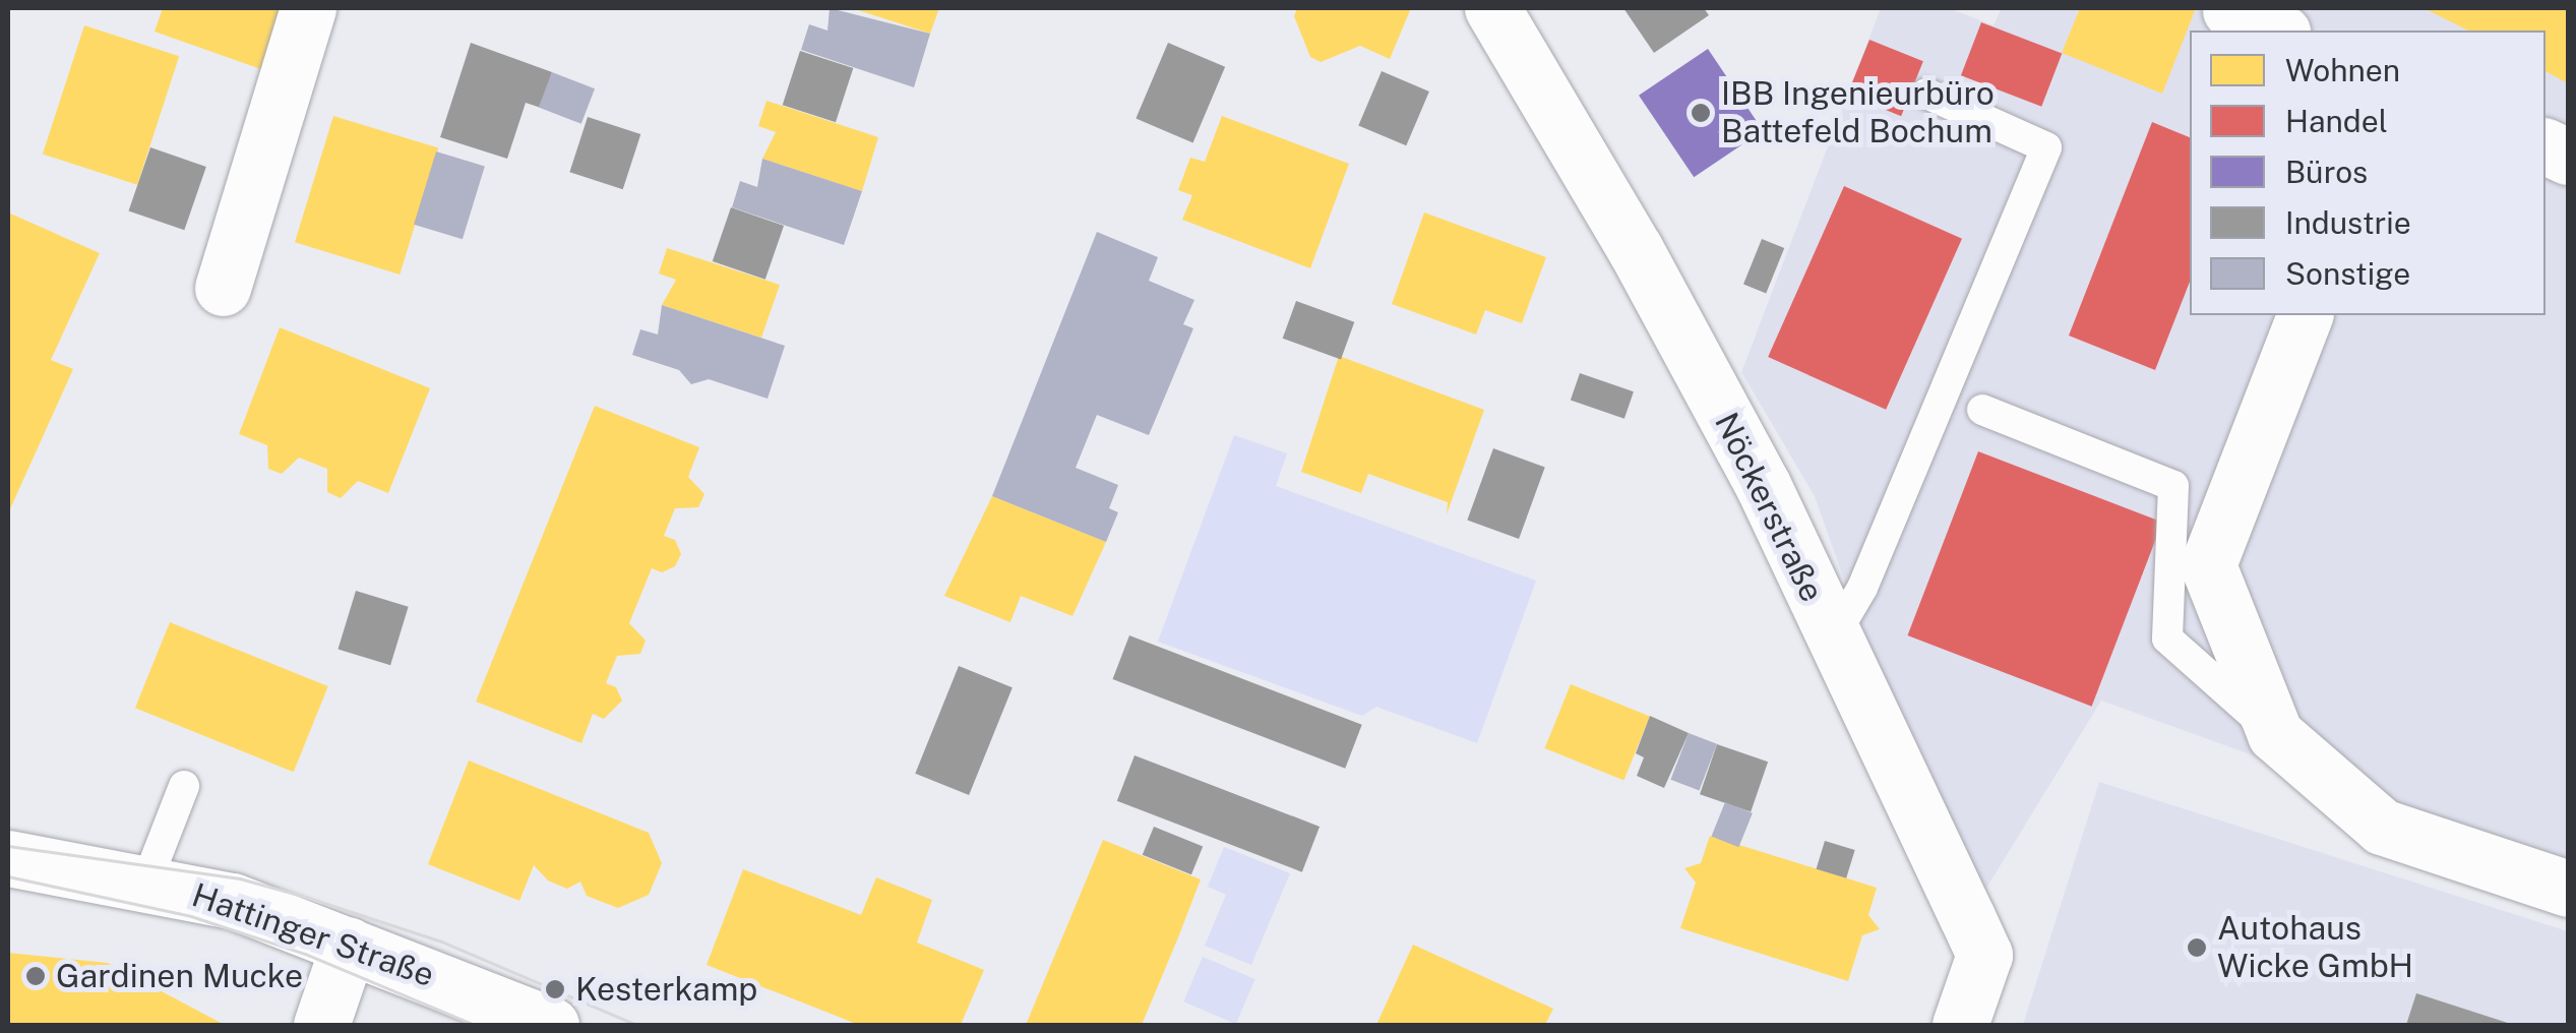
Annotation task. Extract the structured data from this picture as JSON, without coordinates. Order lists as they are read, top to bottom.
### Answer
{
  "streets": {
    "street": ["Nöckerstraße", "Hattinger Straße"]
  },
  "places": [
    "IBB Ingenieurbüro Battefeld Bochum",
    "Autohaus Wicke GmbH",
    "Gardinen Mucke",
    "Kesterkamp"
  ],
  "legend": [
    "Wohnen",
    "Handel",
    "Büros",
    "Industrie",
    "Sonstige"
  ]
}
